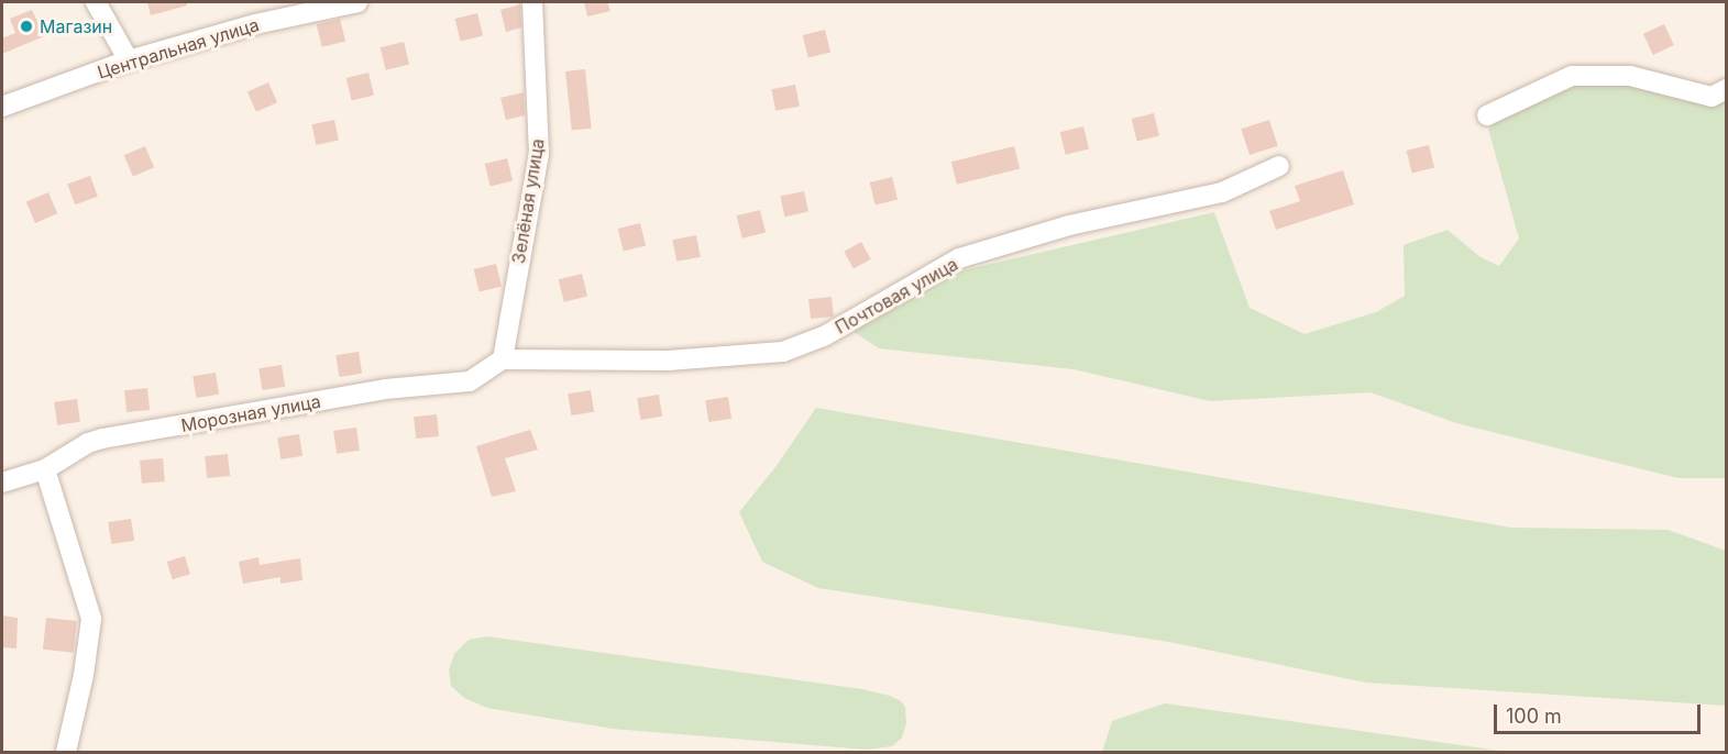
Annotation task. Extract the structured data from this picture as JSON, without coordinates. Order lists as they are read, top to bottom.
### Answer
{
  "streets": {
    "street": [
      "Центральная улица",
      "Зелёная улица",
      "Почтовая улица",
      "Морозная улица"
    ]
  },
  "crossings": [
    ["Зелёная улица", "Почтовая улица"],
    ["Зелёная улица", "Морозная улица"],
    ["Почтовая улица", "Морозная улица"]
  ],
  "places": ["Магазин"],
  "scale_bar": "100 m"
}
